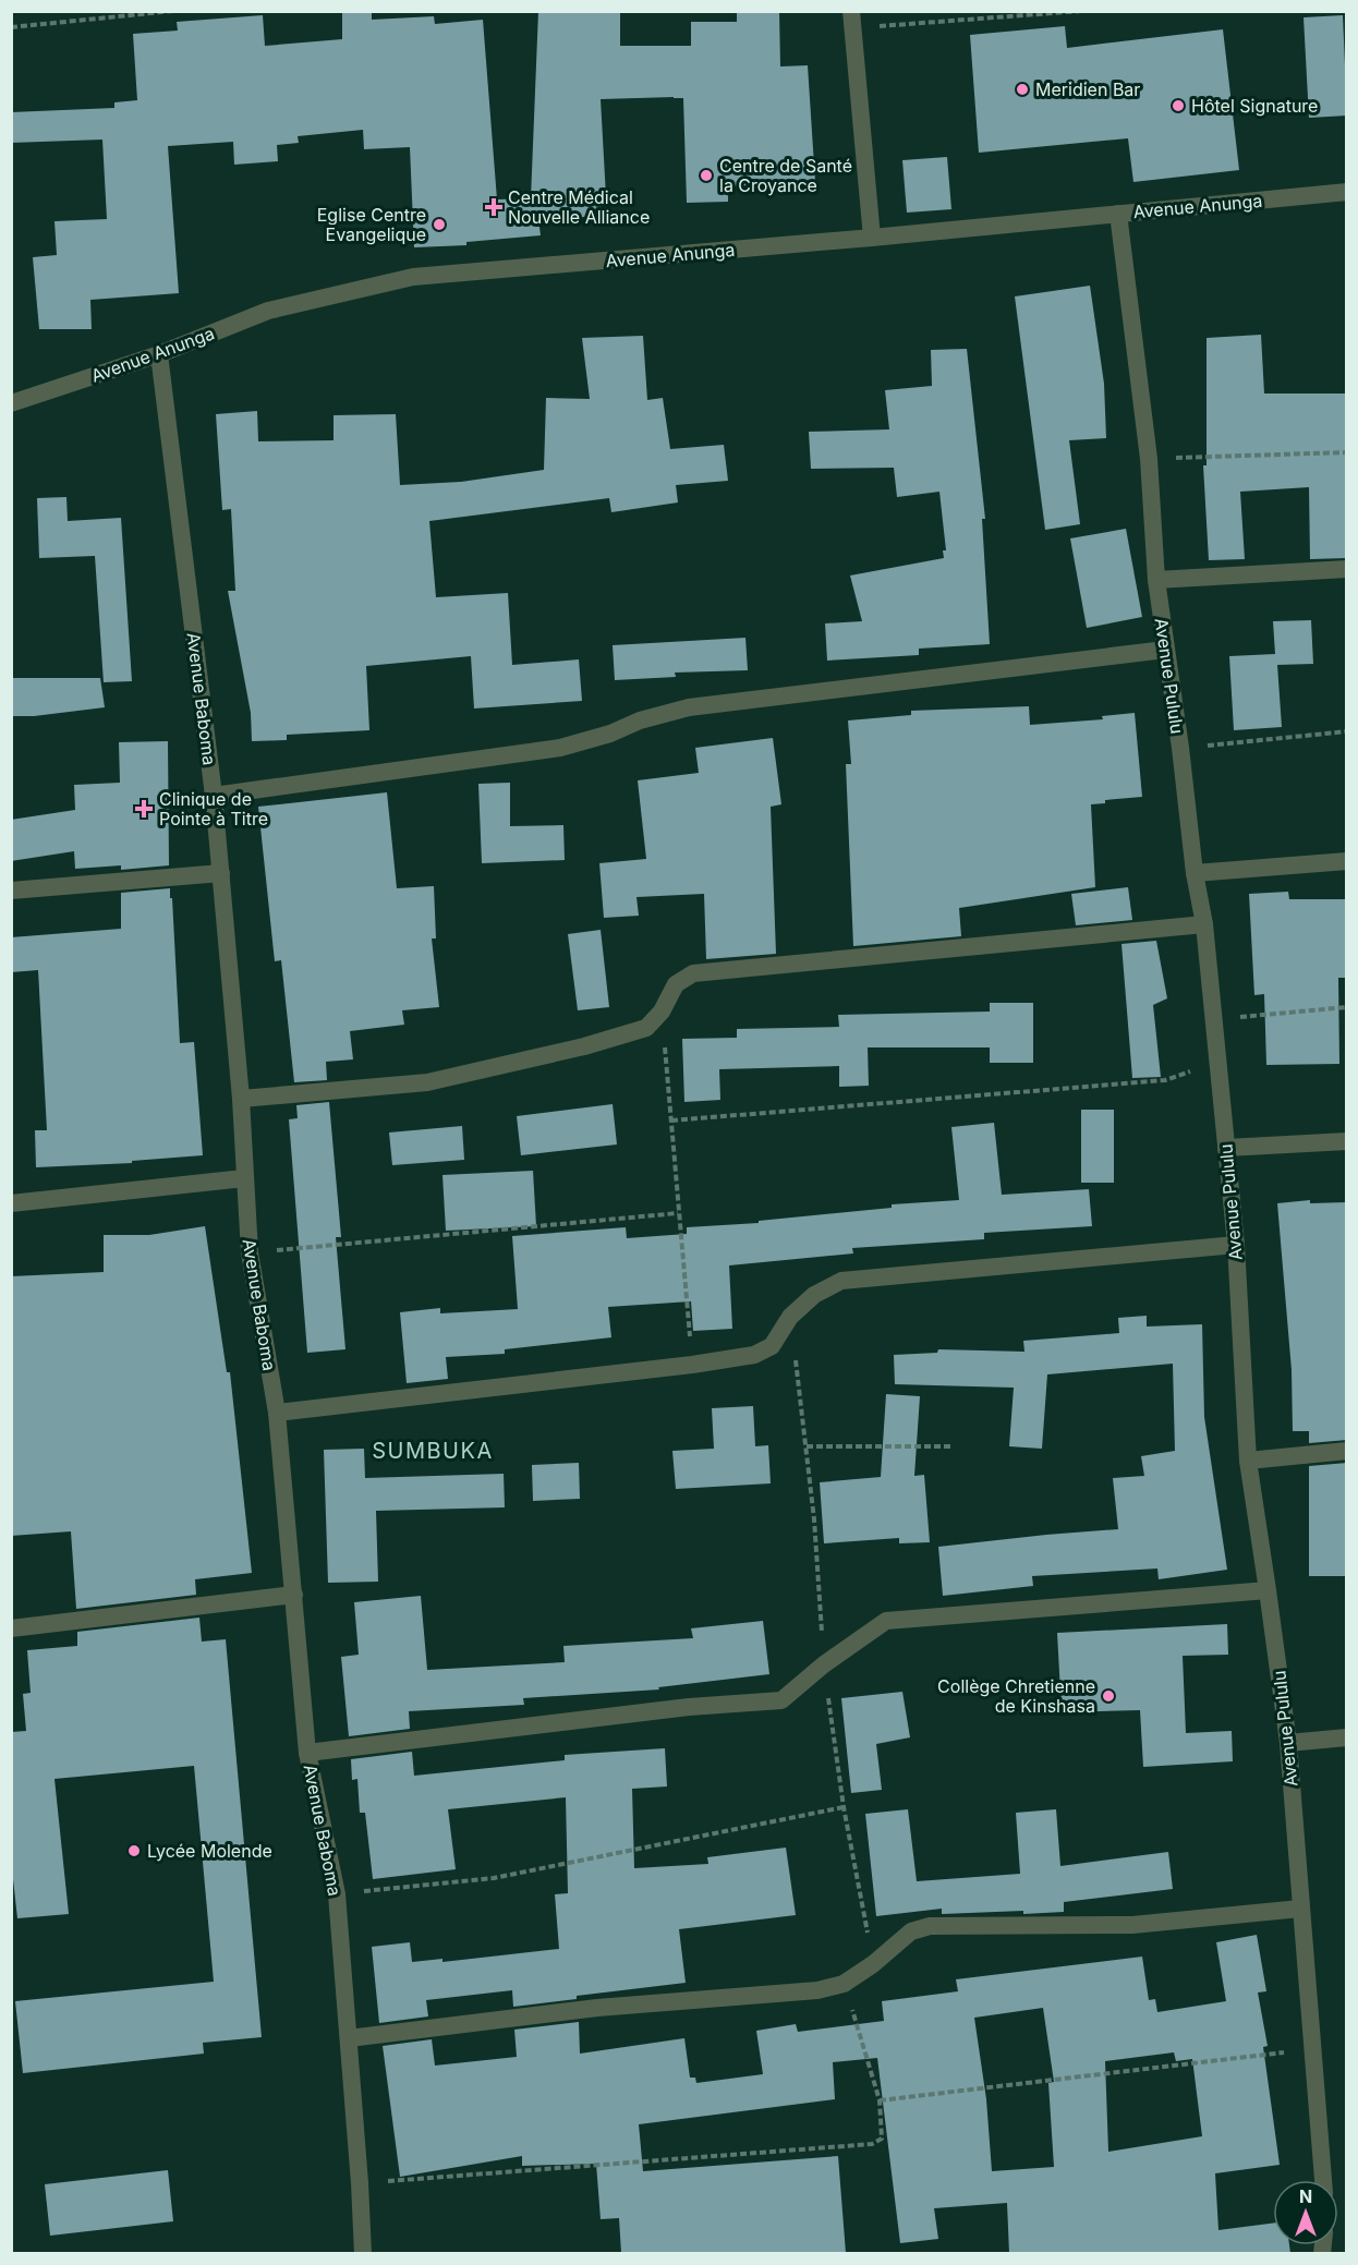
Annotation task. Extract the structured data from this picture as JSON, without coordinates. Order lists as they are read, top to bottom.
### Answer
{
  "streets": {
    "street": ["Avenue Anunga", "Avenue Pululu", "Avenue Baboma"]
  },
  "crossings": [
    ["Avenue Anunga", "Avenue Pululu"],
    ["Avenue Anunga", "Avenue Baboma"]
  ],
  "districts": ["SUMBUKA"],
  "places": {
    "other": [
      "Meridien Bar",
      "Hôtel Signature",
      "Centre de Santé la Croyance",
      "Eglise Centre Evangelique",
      "Collège Chretienne de Kinshasa",
      "Lycée Molende"
    ],
    "health": ["Centre Médical Nouvelle Alliance", "Clinique de Pointe à Titre"]
  },
  "north": "top"
}
